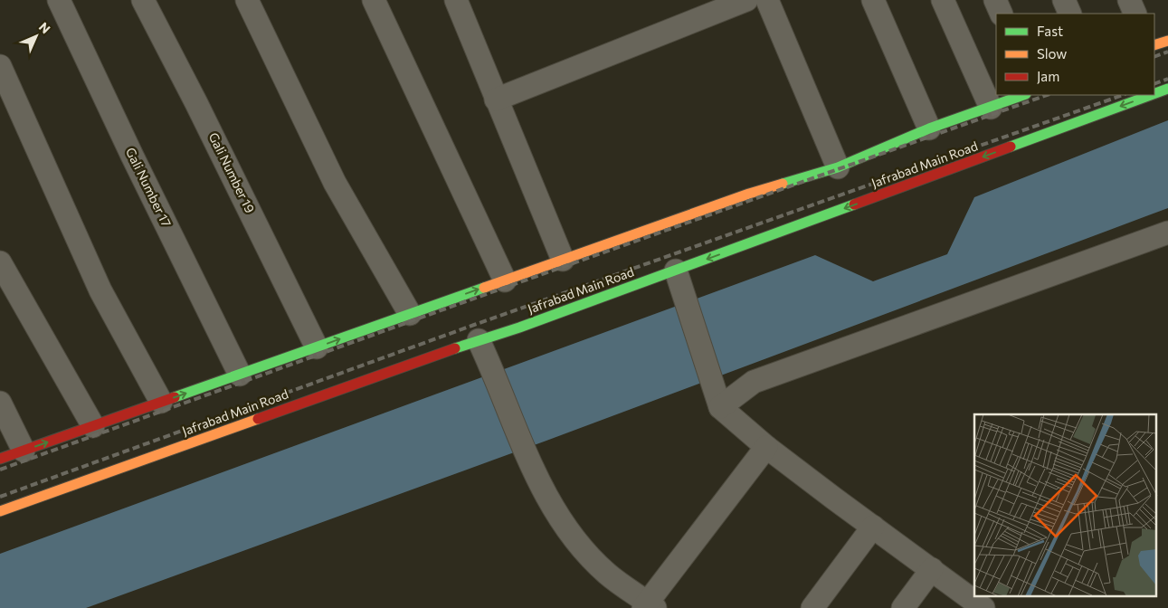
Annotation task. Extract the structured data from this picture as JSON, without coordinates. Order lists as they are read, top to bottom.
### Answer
{
  "streets": {
    "main road": ["Jafrabad Main Road"],
    "street": ["Gali Number 19", "Gali Number 17"]
  },
  "legend": ["Fast", "Slow", "Jam"],
  "north": "top right"
}
